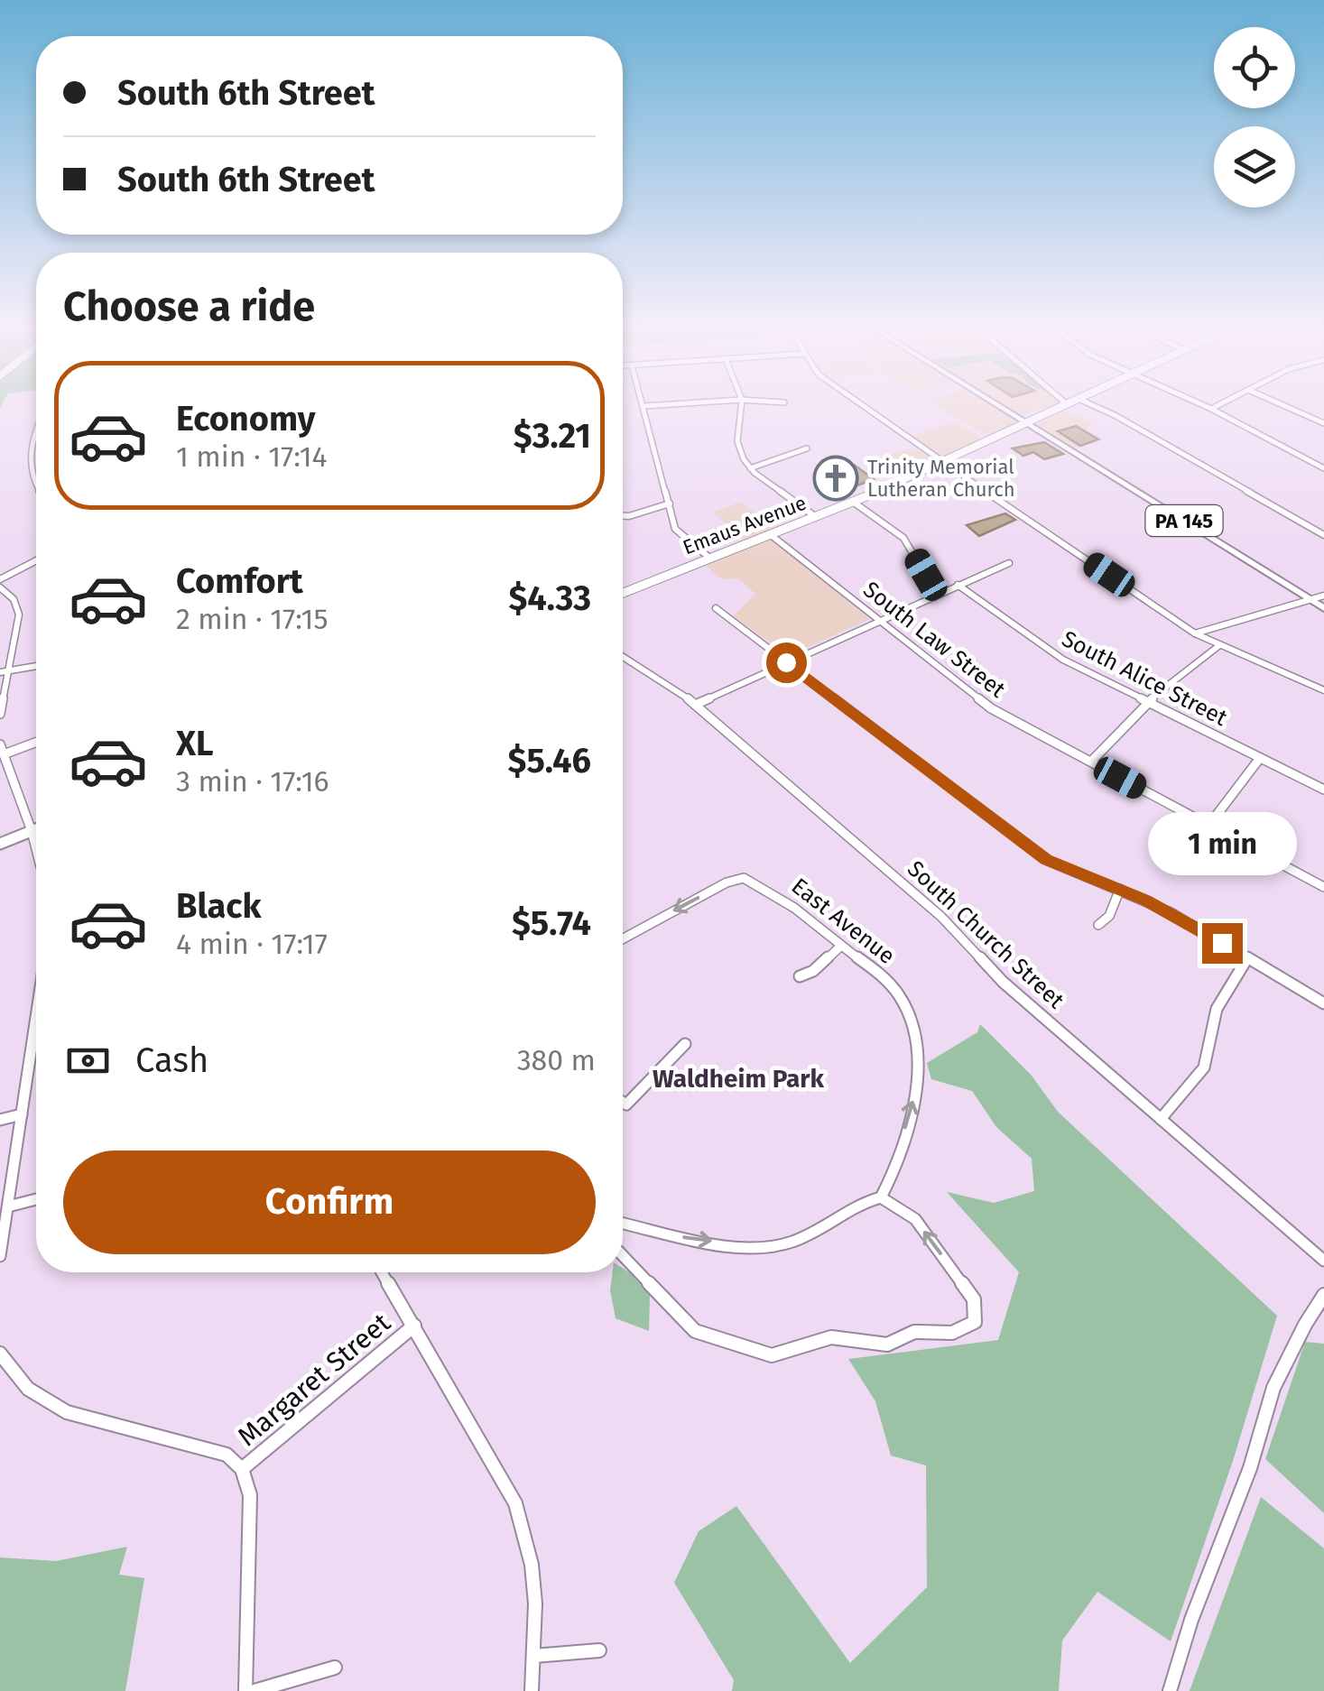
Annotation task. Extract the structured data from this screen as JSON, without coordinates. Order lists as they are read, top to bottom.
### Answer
{
  "streets": {
    "main road": ["PA 145", "Emaus Avenue"],
    "street": [
      "South Law Street",
      "South Alice Street",
      "East Avenue",
      "South Church Street",
      "Margaret Street"
    ]
  },
  "crossings": [
    ["PA 145", "Emaus Avenue"],
    ["Emaus Avenue", "South Law Street"]
  ],
  "districts": ["Waldheim Park"],
  "places": {
    "church": ["Trinity Memorial Lutheran Church"]
  },
  "page": {
    "banner": ["South 6th Street", "South 6th Street"],
    "heading": "Choose a ride",
    "list": [
      {
        "name": "Economy",
        "note": "1 min · 17:14",
        "value": "$3.21"
      },
      {
        "name": "Comfort",
        "note": "2 min · 17:15",
        "value": "$4.33"
      },
      {
        "name": "XL",
        "note": "3 min · 17:16",
        "value": "$5.46"
      },
      {
        "name": "Black",
        "note": "4 min · 17:17",
        "value": "$5.74"
      }
    ],
    "bubble": "1 min",
    "pay": ["Cash", "380 m"],
    "buttons": "Confirm"
  }
}
